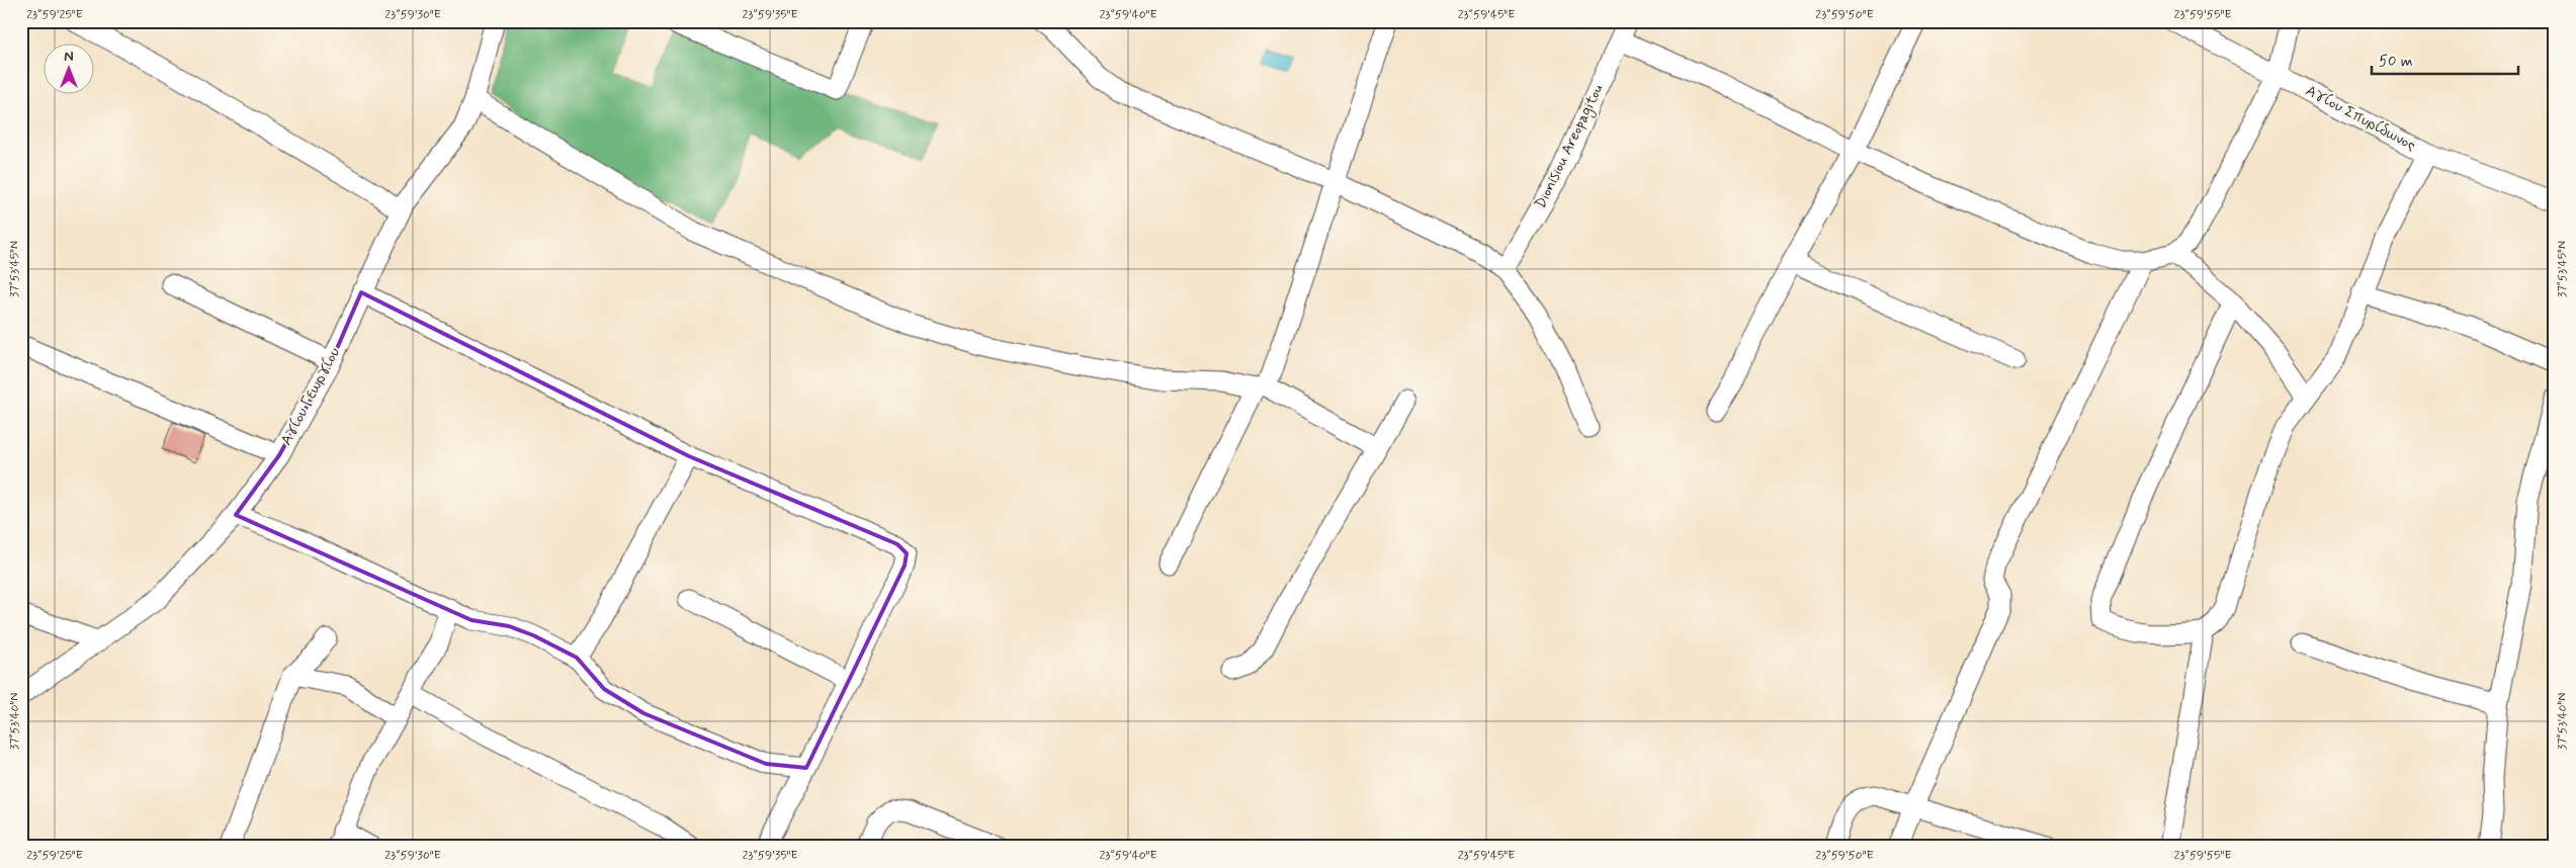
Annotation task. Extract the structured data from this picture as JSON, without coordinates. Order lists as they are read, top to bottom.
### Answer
{
  "streets": {
    "street": ["Αγίου Σπυρίδωνος", "Dionisiou Areopagitou", "Αγίου Γεωργίου"]
  },
  "scale_bar": "50 m",
  "north": "top",
  "coordinates": [
    "23°59'25\"E",
    "23°59'30\"E",
    "23°59'35\"E",
    "23°59'40\"E",
    "23°59'45\"E",
    "23°59'50\"E",
    "23°59'55\"E",
    "37°53'45\"N",
    "37°53'40\"N"
  ]
}
